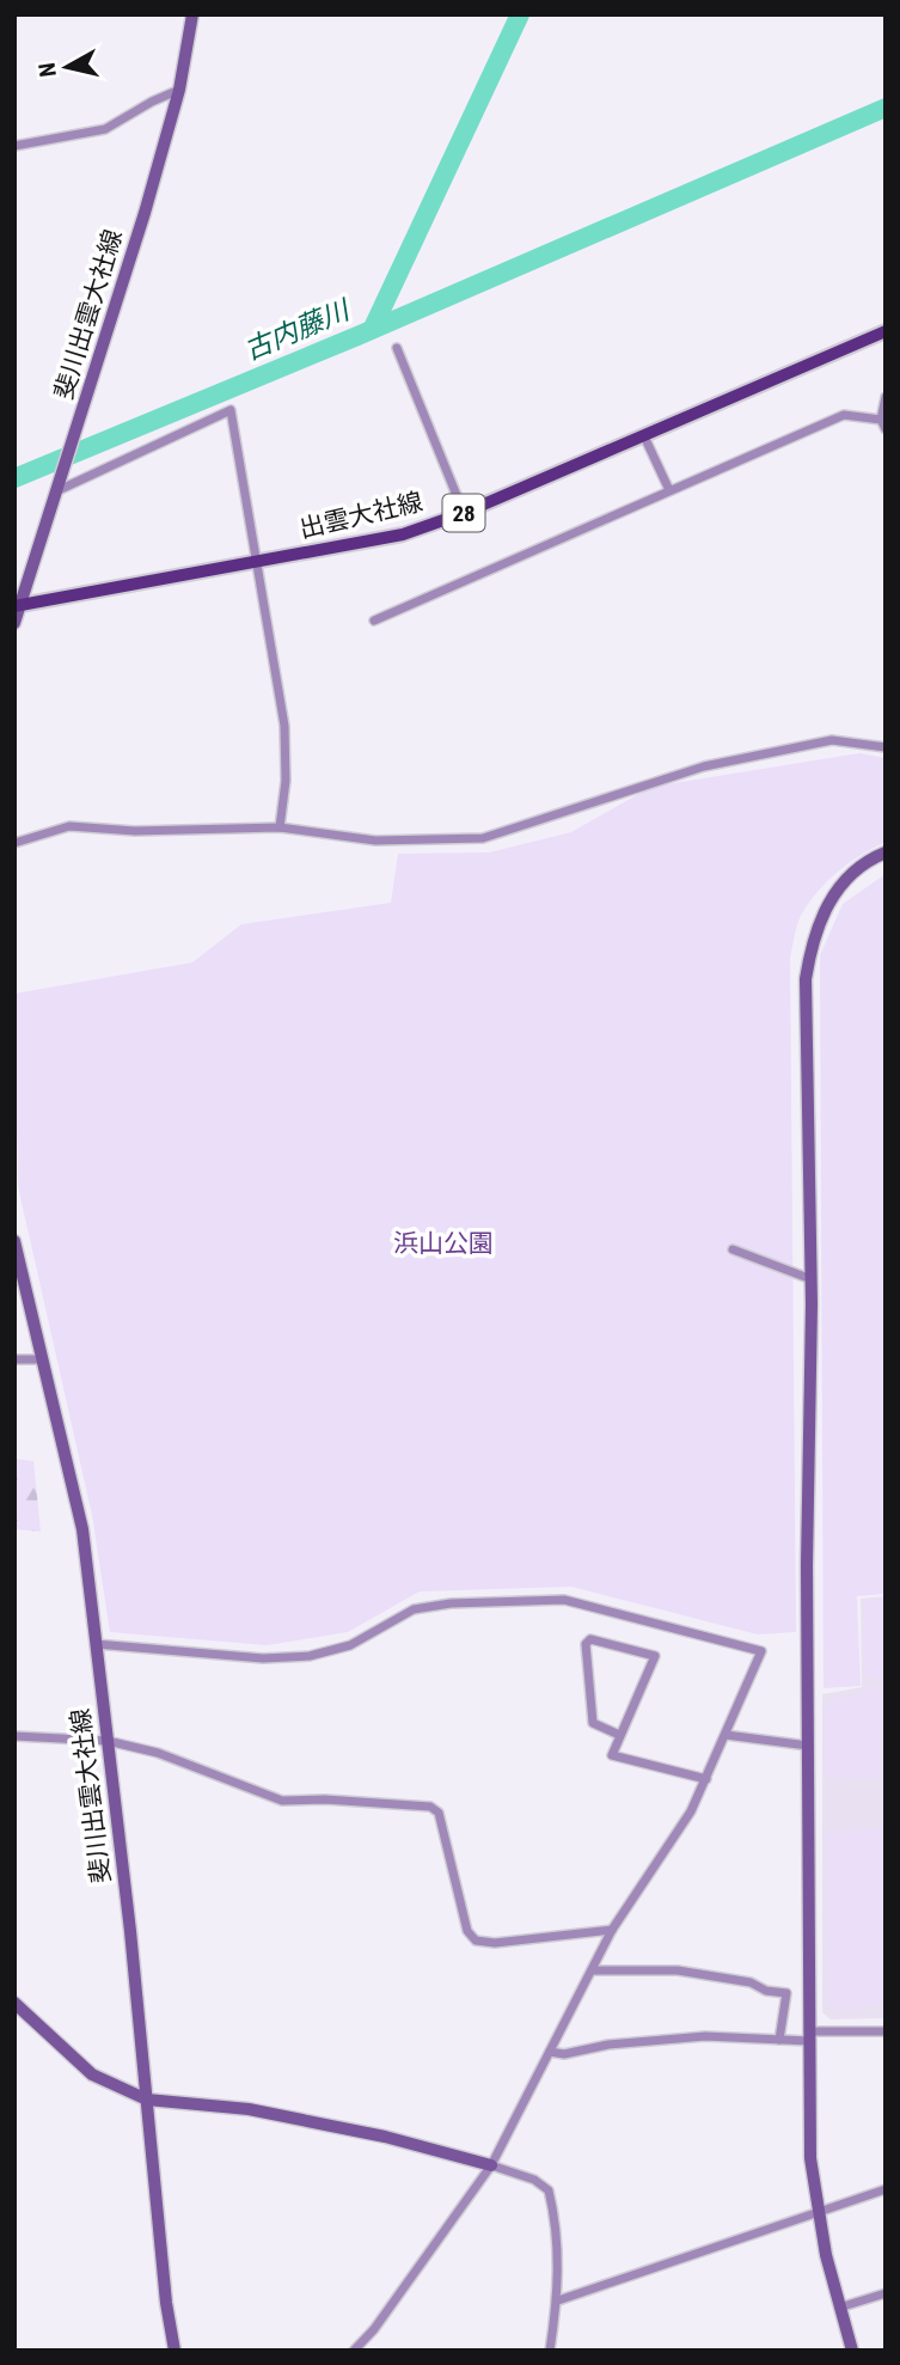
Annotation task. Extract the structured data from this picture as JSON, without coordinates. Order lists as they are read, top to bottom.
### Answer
{
  "streets": {
    "main road": ["28", "出雲大社線"],
    "street": ["斐川出雲大社線"]
  },
  "crossings": [
    ["斐川出雲大社線", "出雲大社線"]
  ],
  "water": ["古内藤川"],
  "parks": ["浜山公園"],
  "north": "left"
}
